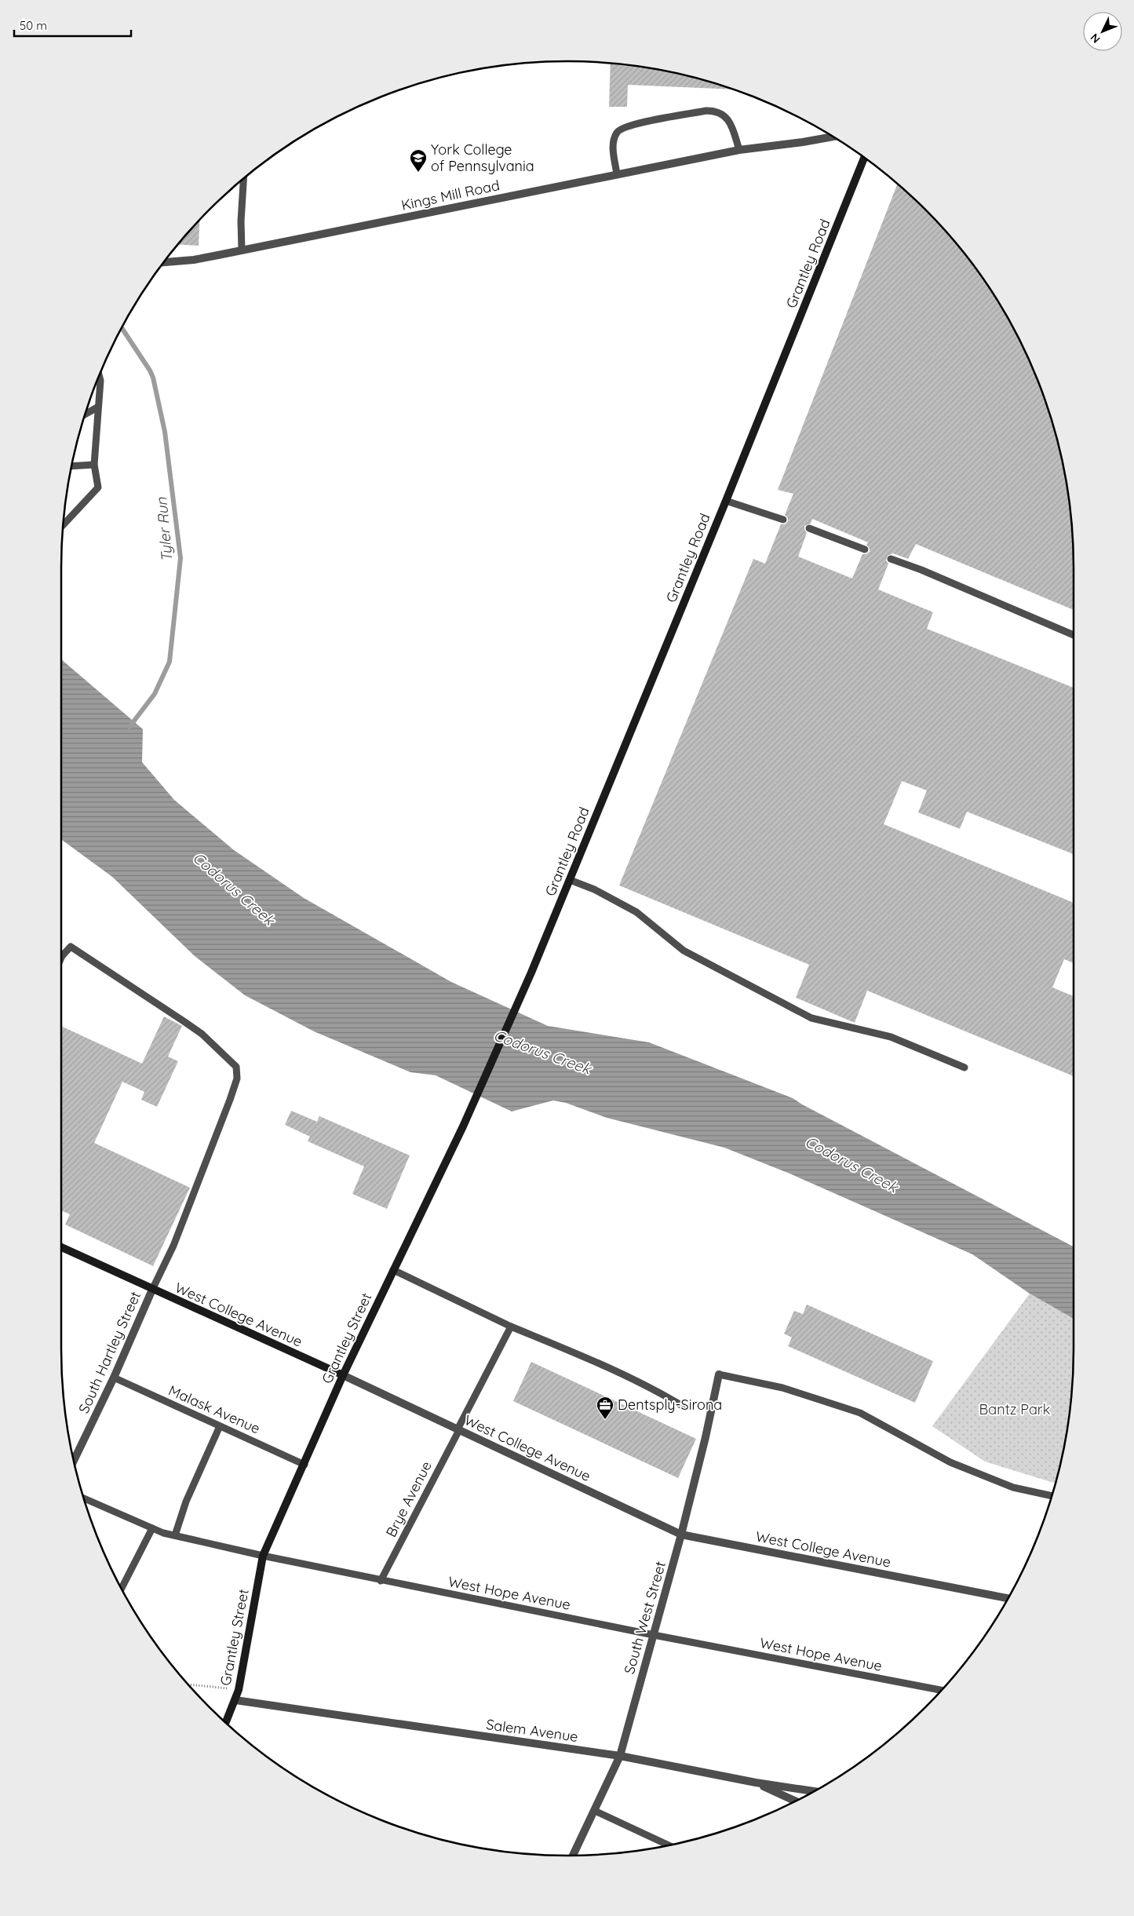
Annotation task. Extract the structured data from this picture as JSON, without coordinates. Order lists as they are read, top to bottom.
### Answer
{
  "streets": {
    "street": [
      "Kings Mill Road",
      "Grantley Road",
      "West College Avenue",
      "Grantley Street",
      "South Hartley Street",
      "South West Street",
      "Salem Avenue"
    ],
    "lane": ["Malask Avenue", "Brye Avenue", "West Hope Avenue"]
  },
  "crossings": [
    ["Grantley Road", "Grantley Street"],
    ["West College Avenue", "Grantley Street"],
    ["West College Avenue", "South Hartley Street"],
    ["West College Avenue", "Brye Avenue"],
    ["West College Avenue", "South West Street"],
    ["Grantley Street", "Malask Avenue"],
    ["Grantley Street", "West Hope Avenue"],
    ["Grantley Street", "Salem Avenue"],
    ["South Hartley Street", "Malask Avenue"],
    ["Brye Avenue", "West Hope Avenue"],
    ["West Hope Avenue", "South West Street"],
    ["South West Street", "Salem Avenue"]
  ],
  "water": ["Tyler Run", "Codorus Creek"],
  "parks": ["Bantz Park"],
  "places": {
    "school or university": ["York College of Pennsylvania"],
    "office": ["Dentsply-Sirona"]
  },
  "scale_bar": "50 m",
  "north": "bottom left"
}
